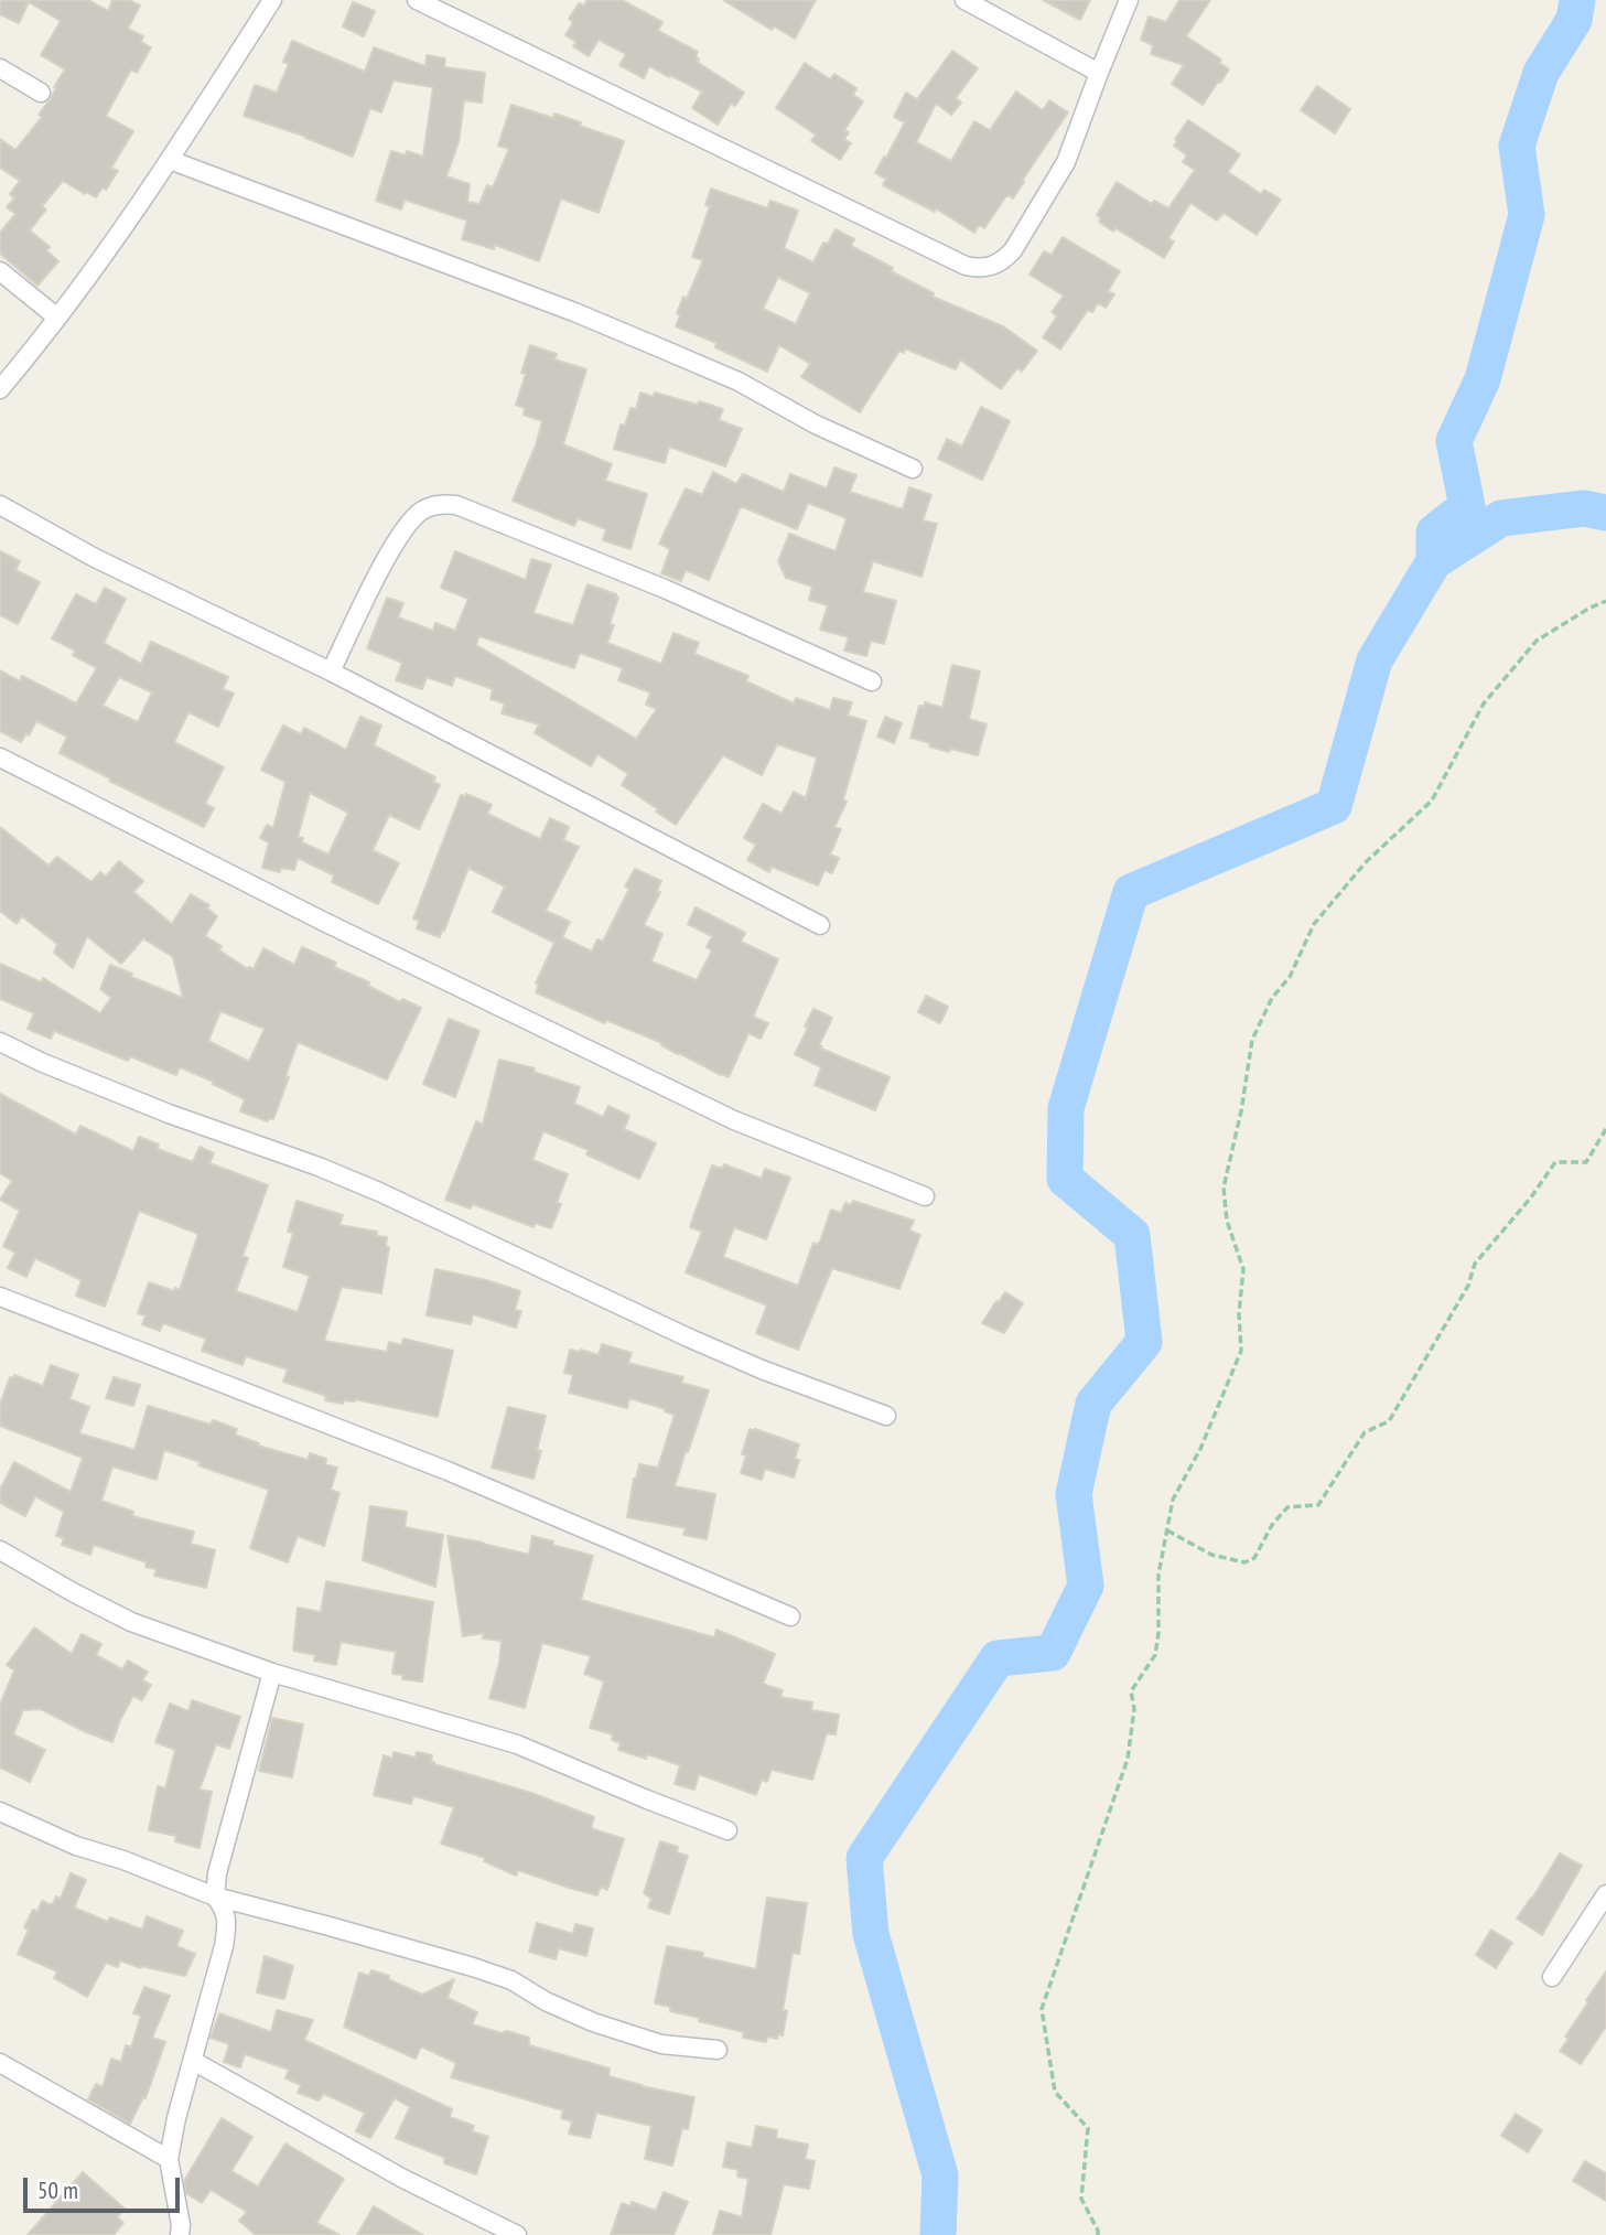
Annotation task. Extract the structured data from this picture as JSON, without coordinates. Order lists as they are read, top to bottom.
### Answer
{
  "scale_bar": "50 m"
}
